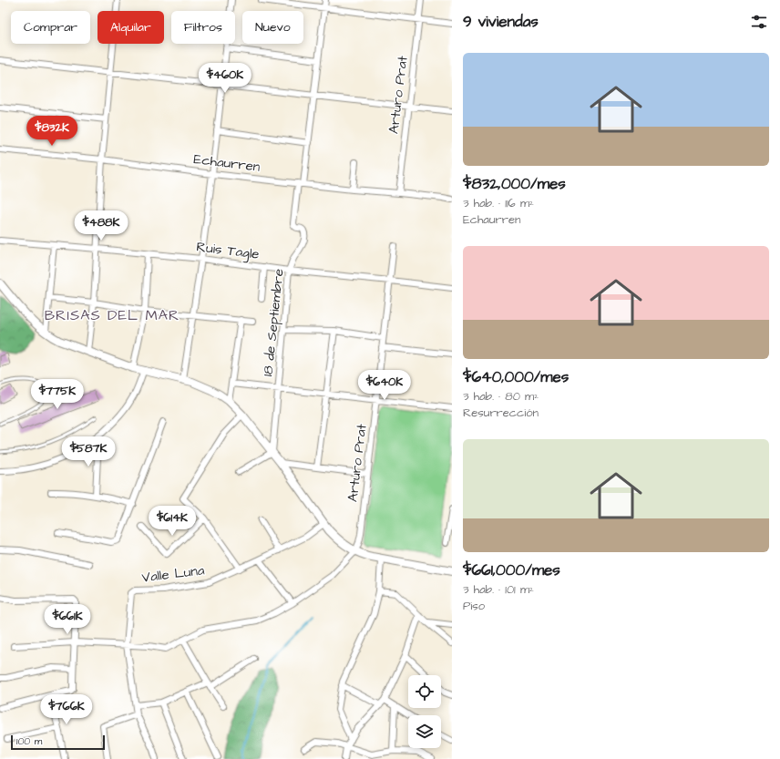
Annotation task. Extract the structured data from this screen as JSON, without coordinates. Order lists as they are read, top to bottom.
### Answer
{
  "streets": {
    "street": [
      "Arturo Prat",
      "Echaurren",
      "Ruis Tagle",
      "18 de Septiembre",
      "Valle Luna"
    ]
  },
  "crossings": [
    ["Arturo Prat", "Echaurren"],
    ["Arturo Prat", "Ruis Tagle"],
    ["Echaurren", "18 de Septiembre"],
    ["Ruis Tagle", "18 de Septiembre"]
  ],
  "districts": ["BRISAS DEL MAR"],
  "scale_bar": "100 m",
  "page": {
    "heading": "9 viviendas",
    "chip": [
      "Comprar",
      "Alquilar",
      "Filtros",
      "Nuevo"
    ],
    "list": [
      {
        "name": "$832,000/mes",
        "note": "3 hab. · 116 m² · Echaurren"
      },
      {
        "name": "$640,000/mes",
        "note": "3 hab. · 80 m² · Resurrección"
      },
      {
        "name": "$661,000/mes",
        "note": "3 hab. · 101 m² · Piso"
      }
    ],
    "price": [
      "$460K",
      "$832K",
      "$488K",
      "$640K",
      "$775K",
      "$587K",
      "$614K",
      "$661K",
      "$766K"
    ],
    "scale": "100 m"
  }
}
